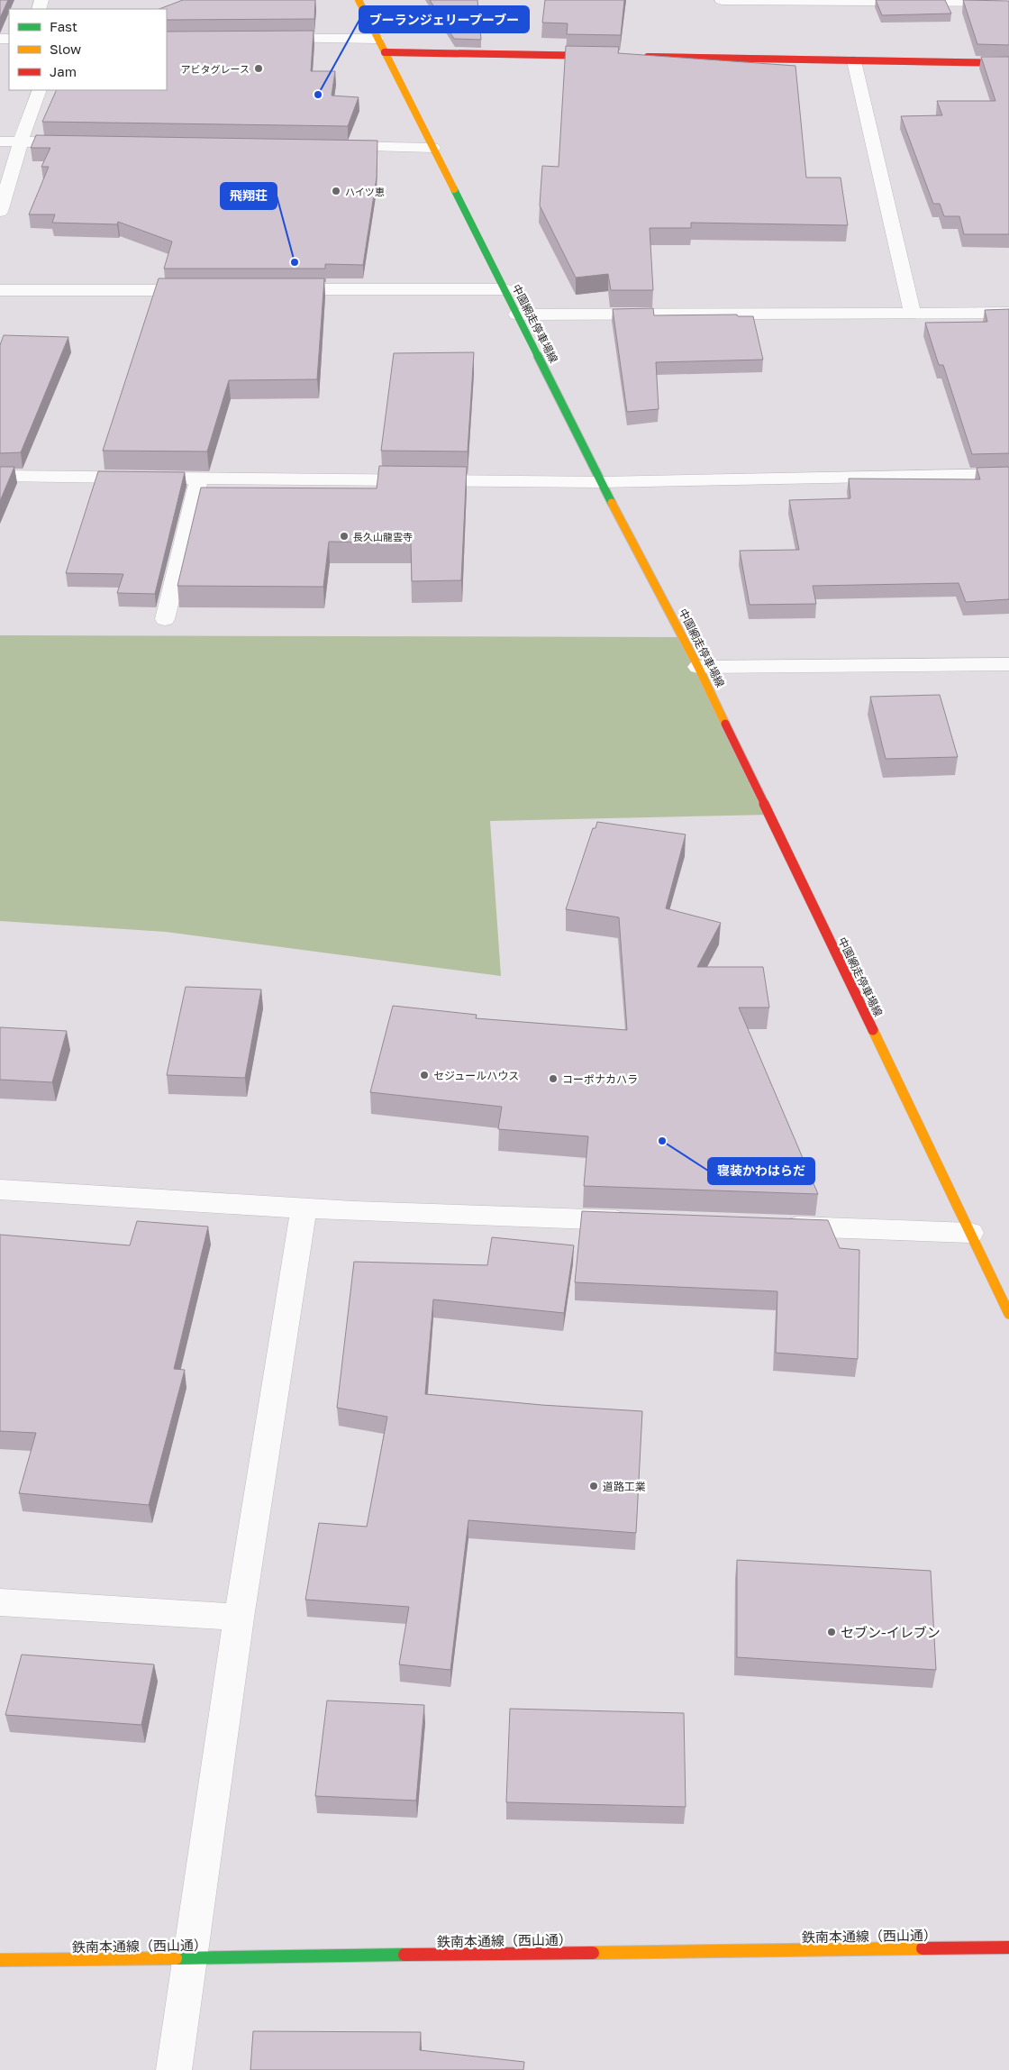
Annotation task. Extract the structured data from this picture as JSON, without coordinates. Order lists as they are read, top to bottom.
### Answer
{
  "streets": {
    "main road": ["中園網走停車場線", "鉄南本通線（西山通）"]
  },
  "places": [
    "アビタグレース",
    "ブーランジェリープーブー",
    "ハイツ恵",
    "飛翔荘",
    "長久山龍雲寺",
    "セジュールハウス",
    "コーポナカハラ",
    "寝装かわはらだ",
    "道路工業",
    "セブン-イレブン"
  ],
  "legend": ["Fast", "Slow", "Jam"]
}
